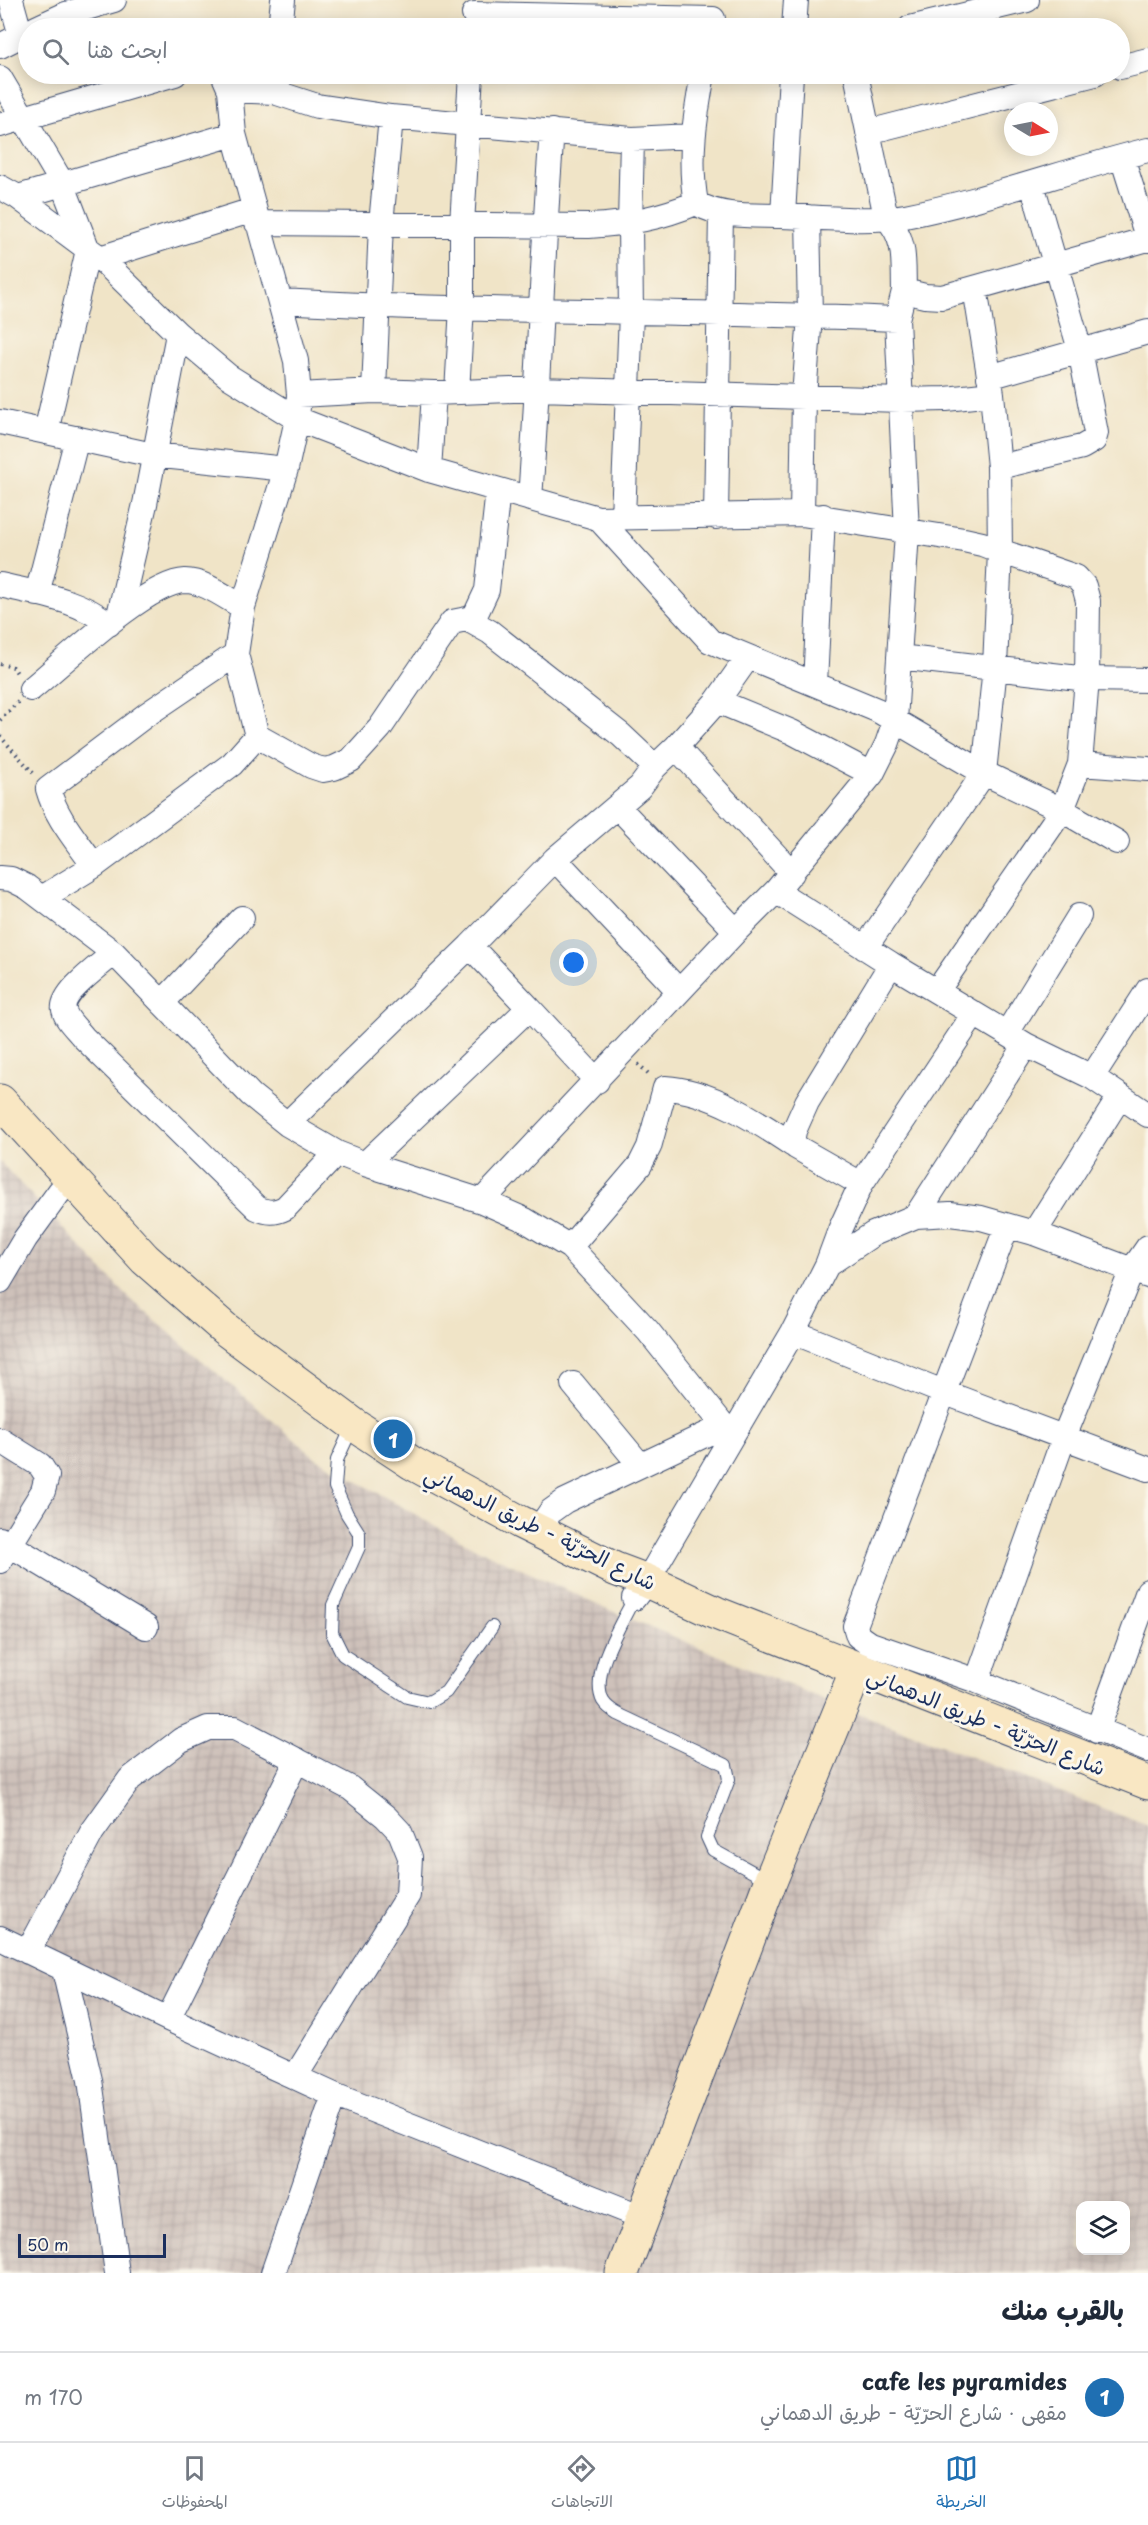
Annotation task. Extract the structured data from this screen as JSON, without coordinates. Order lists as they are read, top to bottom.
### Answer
{
  "streets": {
    "main road": ["شارع الحرّيّة - طريق الدهماني"]
  },
  "scale_bar": "50 m",
  "north": "right",
  "page": {
    "search": "ابحث هنا",
    "pins": "1",
    "scale": "50 m",
    "heading": "بالقرب منك",
    "list": [
      {
        "mark": "1",
        "name": "cafe les pyramides",
        "note": "مقهى · شارع الحرّيّة - طريق الدهماني",
        "value": "170 m"
      }
    ],
    "nav": ["الخريطة", "الاتجاهات", "المحفوظات"]
  }
}
